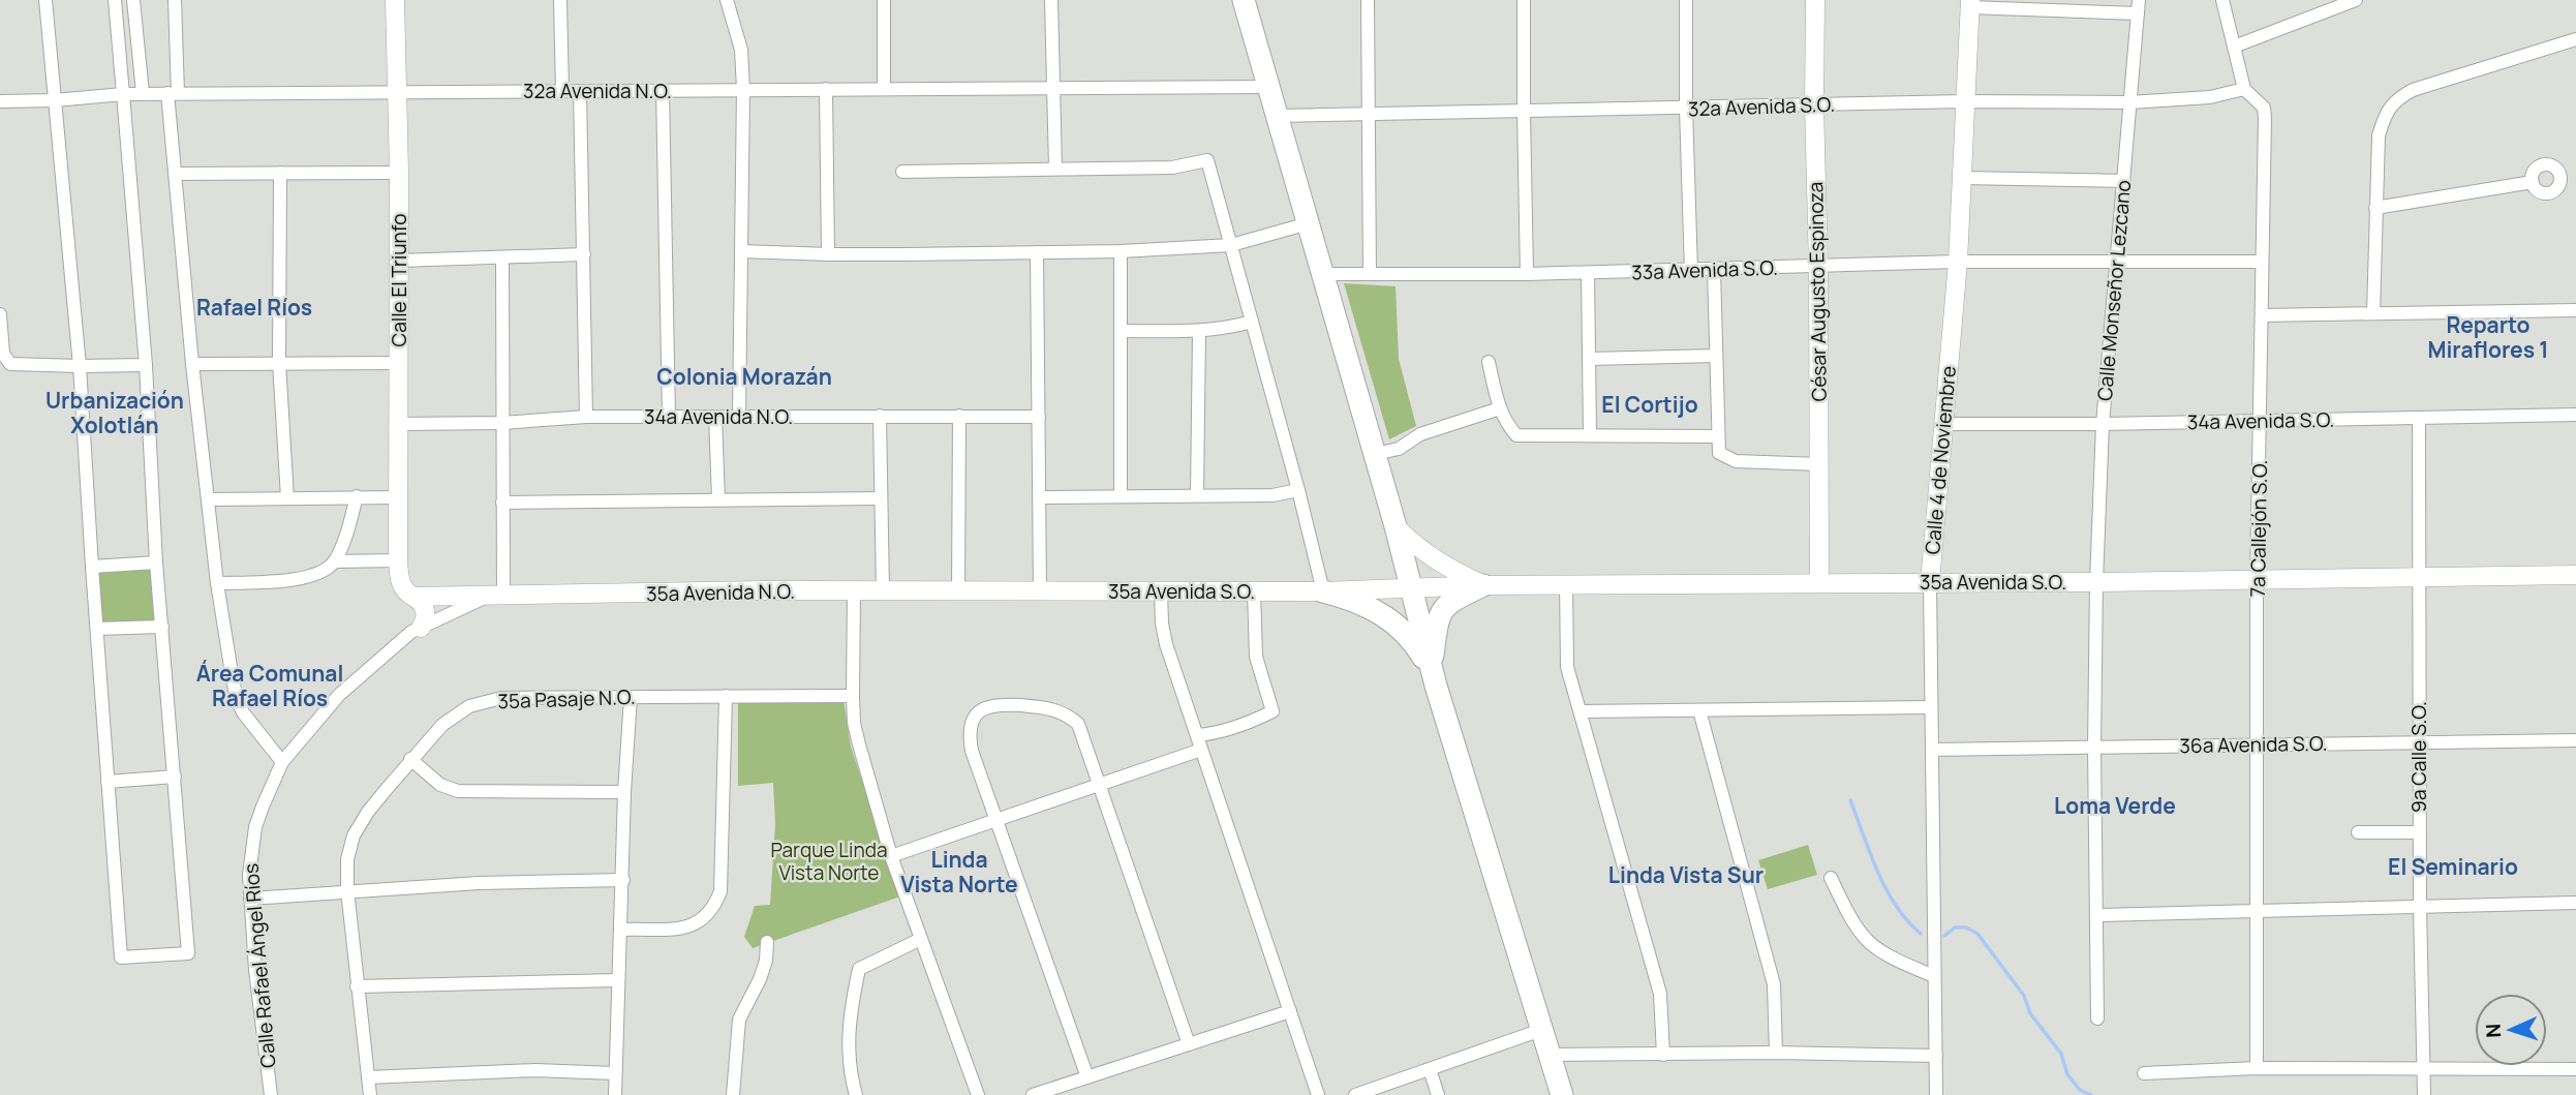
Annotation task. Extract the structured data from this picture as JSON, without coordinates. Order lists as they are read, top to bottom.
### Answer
{
  "streets": {
    "main road": [
      "Calle El Triunfo",
      "César Augusto Espinoza",
      "Calle 4 de Noviembre",
      "35a Avenida S.O.",
      "35a Avenida N.O."
    ],
    "street": [
      "32a Avenida N.O.",
      "32a Avenida S.O.",
      "33a Avenida S.O.",
      "Calle Monseñor Lezcano",
      "34a Avenida N.O.",
      "34a Avenida S.O.",
      "7a Callejón S.O.",
      "35a Pasaje N.O.",
      "36a Avenida S.O.",
      "9a Calle S.O.",
      "Calle Rafael Ángel Ríos"
    ]
  },
  "crossings": [
    ["32a Avenida N.O.", "Calle El Triunfo"],
    ["32a Avenida S.O.", "Calle Monseñor Lezcano"],
    ["32a Avenida S.O.", "César Augusto Espinoza"],
    ["32a Avenida S.O.", "Calle 4 de Noviembre"],
    ["32a Avenida S.O.", "7a Callejón S.O."],
    ["33a Avenida S.O.", "Calle Monseñor Lezcano"],
    ["33a Avenida S.O.", "César Augusto Espinoza"],
    ["33a Avenida S.O.", "Calle 4 de Noviembre"],
    ["33a Avenida S.O.", "7a Callejón S.O."],
    ["Calle El Triunfo", "34a Avenida N.O."],
    ["Calle El Triunfo", "35a Avenida N.O."],
    ["Calle El Triunfo", "Calle Rafael Ángel Ríos"],
    ["Calle Monseñor Lezcano", "34a Avenida S.O."],
    ["Calle Monseñor Lezcano", "35a Avenida S.O."],
    ["Calle Monseñor Lezcano", "36a Avenida S.O."],
    ["César Augusto Espinoza", "35a Avenida S.O."],
    ["34a Avenida S.O.", "Calle 4 de Noviembre"],
    ["34a Avenida S.O.", "7a Callejón S.O."],
    ["34a Avenida S.O.", "9a Calle S.O."],
    ["Calle 4 de Noviembre", "35a Avenida S.O."],
    ["Calle 4 de Noviembre", "36a Avenida S.O."],
    ["7a Callejón S.O.", "35a Avenida S.O."],
    ["7a Callejón S.O.", "36a Avenida S.O."],
    ["35a Avenida S.O.", "35a Avenida N.O."],
    ["35a Avenida S.O.", "9a Calle S.O."],
    ["35a Avenida N.O.", "Calle Rafael Ángel Ríos"],
    ["36a Avenida S.O.", "9a Calle S.O."]
  ],
  "districts": [
    "Rafael Ríos",
    "Reparto Miraflores 1",
    "Colonia Morazán",
    "Urbanización Xolotlán",
    "El Cortijo",
    "Área Comunal Rafael Ríos",
    "Loma Verde",
    "Linda Vista Norte",
    "El Seminario",
    "Linda Vista Sur"
  ],
  "parks": ["Parque Linda Vista Norte"],
  "north": "left"
}
